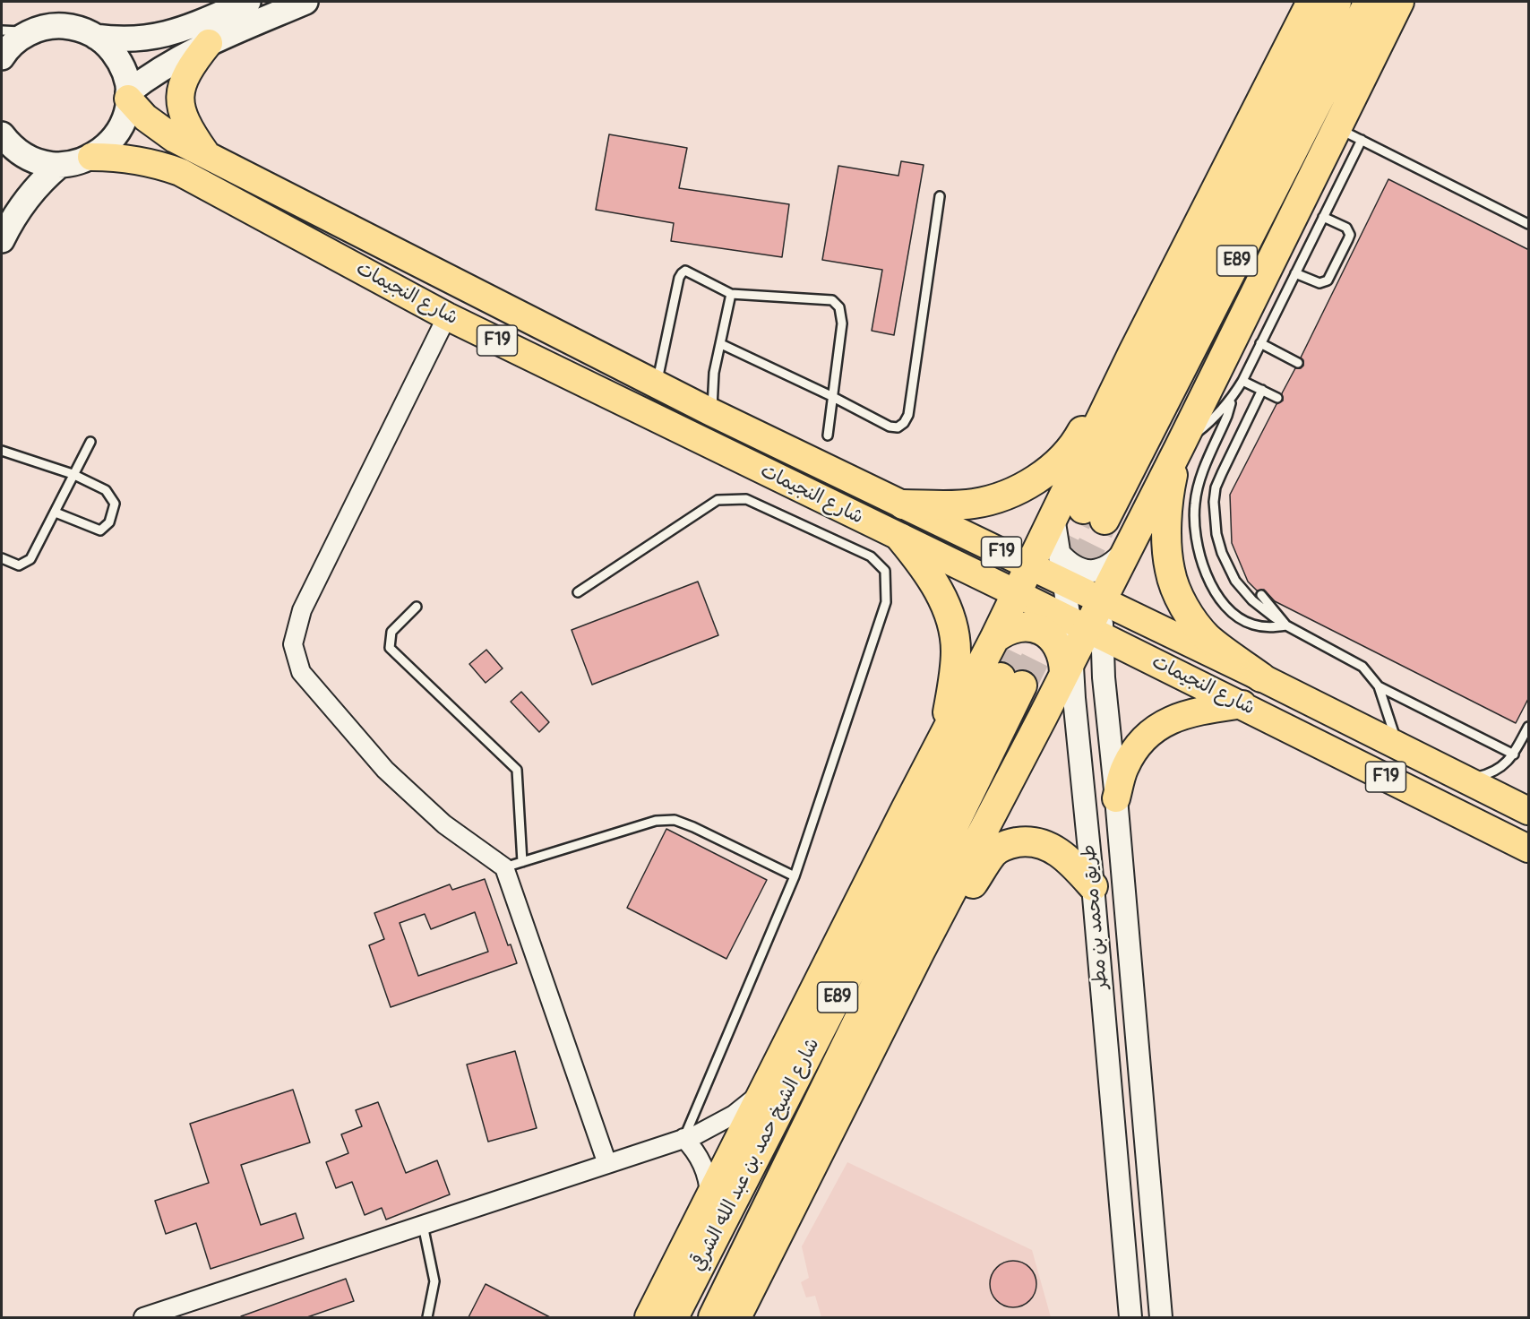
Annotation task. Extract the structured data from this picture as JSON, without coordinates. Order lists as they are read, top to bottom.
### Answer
{
  "streets": {
    "highway": ["E89", "شارع الشيخ حمد بن عبد الله الشرقي"],
    "main road": ["شارع النجيمات", "F19"],
    "street": ["طريق محمد بن مطر"]
  },
  "crossings": [
    ["شارع النجيمات", "طريق محمد بن مطر"]
  ]
}
